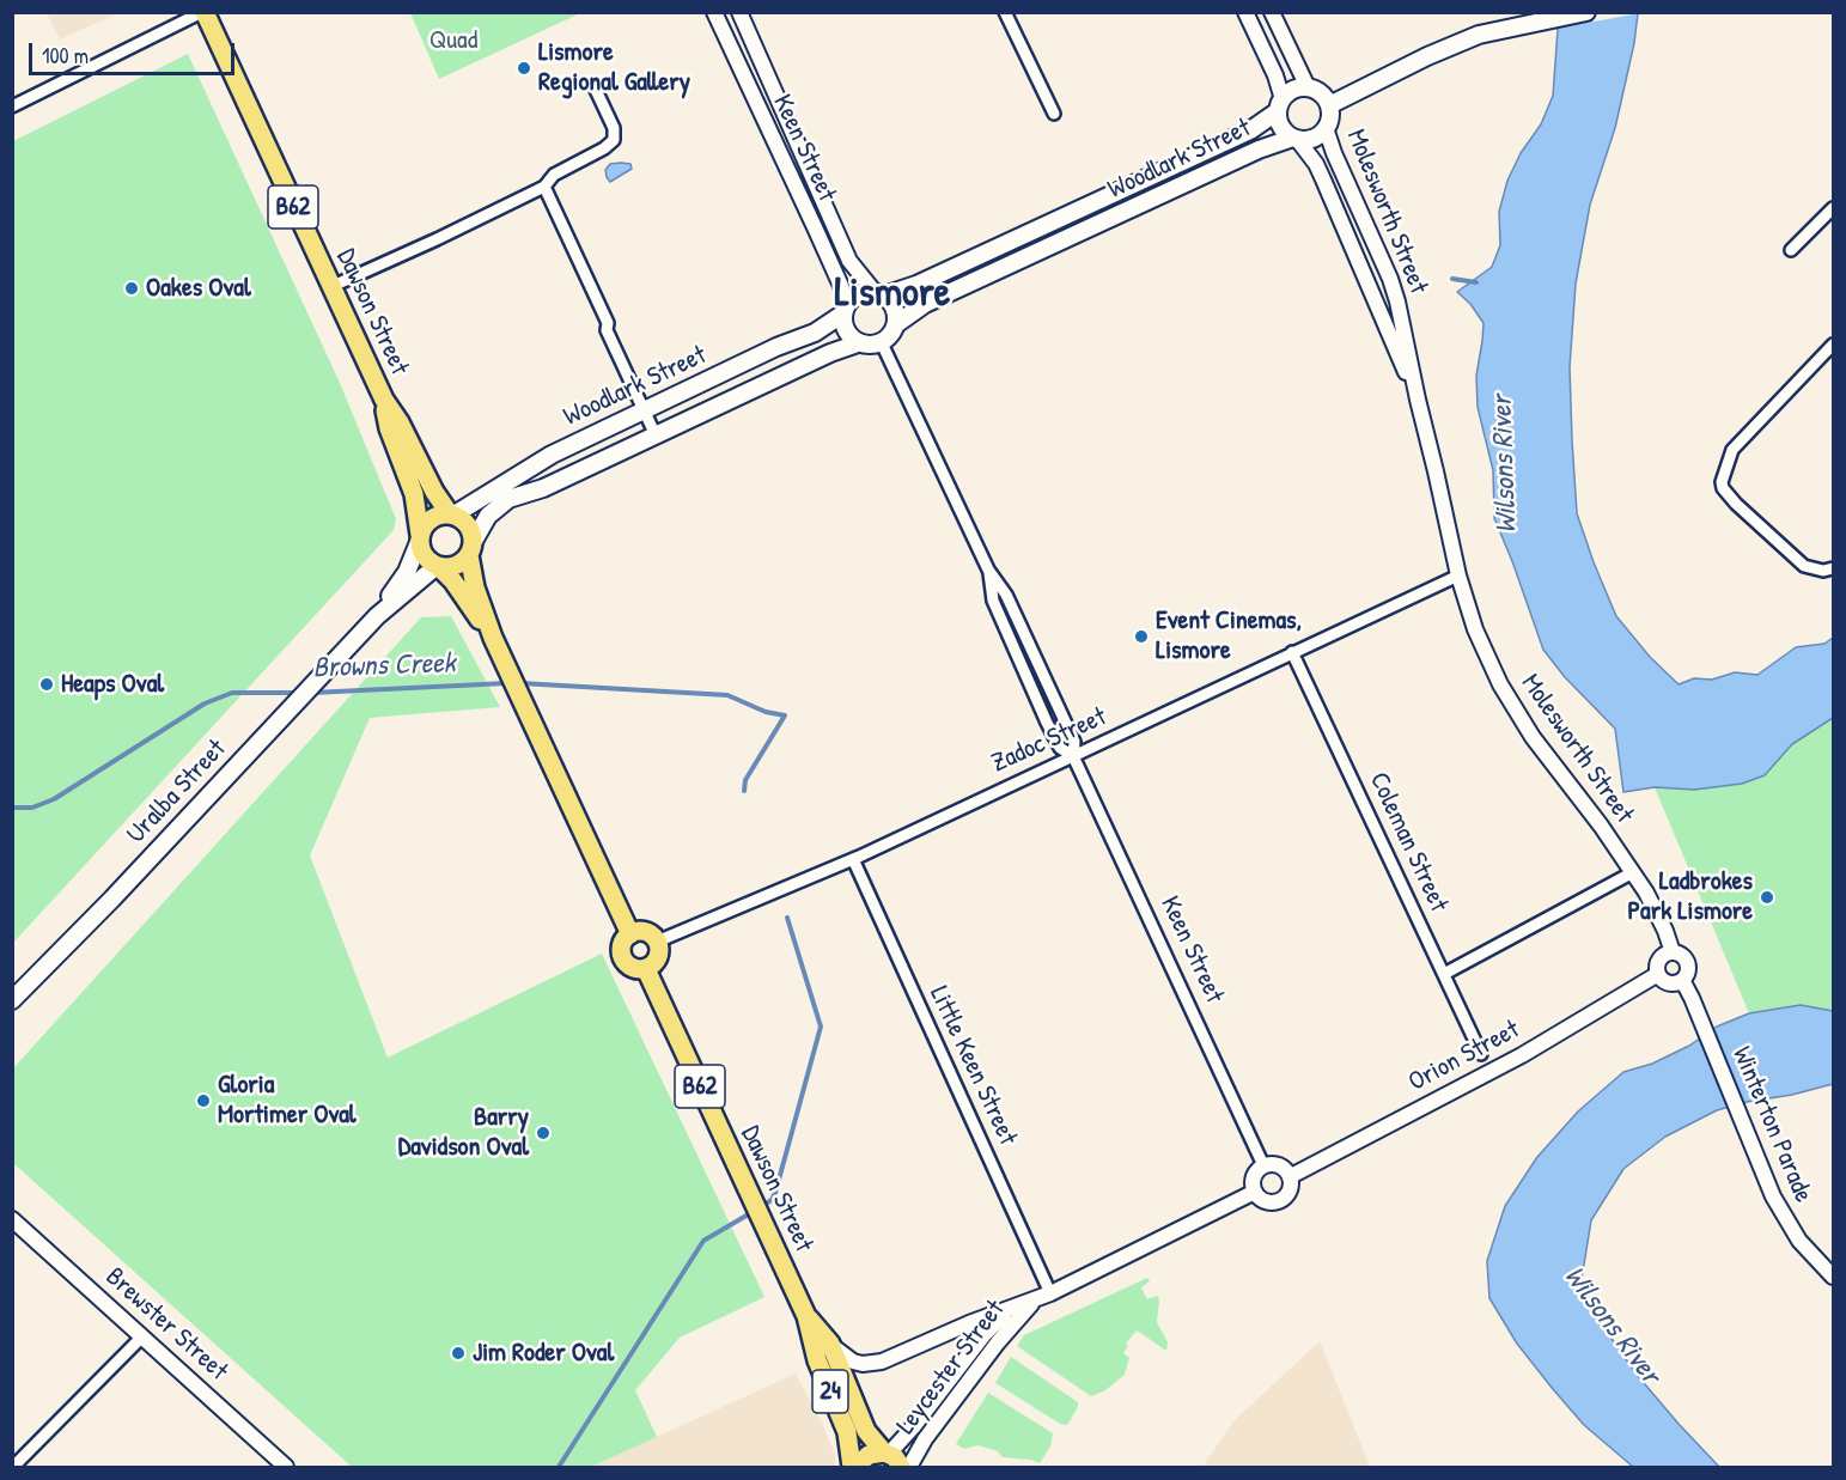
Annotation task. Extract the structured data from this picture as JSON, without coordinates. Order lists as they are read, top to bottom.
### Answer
{
  "streets": {
    "main road": [
      "Woodlark Street",
      "B62",
      "Dawson Street",
      "Uralba Street",
      "24"
    ],
    "street": [
      "Keen Street",
      "Molesworth Street",
      "Zadoc Street",
      "Coleman Street",
      "Orion Street",
      "Little Keen Street",
      "Winterton Parade",
      "Brewster Street",
      "Leycester Street"
    ]
  },
  "crossings": [
    ["Keen Street", "Woodlark Street"],
    ["Keen Street", "Zadoc Street"],
    ["Keen Street", "Orion Street"],
    ["Woodlark Street", "B62"],
    ["Woodlark Street", "Molesworth Street"],
    ["Woodlark Street", "Dawson Street"],
    ["Woodlark Street", "Uralba Street"],
    ["B62", "Dawson Street"],
    ["B62", "Zadoc Street"],
    ["B62", "Uralba Street"],
    ["Molesworth Street", "Zadoc Street"],
    ["Molesworth Street", "Orion Street"],
    ["Molesworth Street", "Winterton Parade"],
    ["Dawson Street", "Zadoc Street"],
    ["Dawson Street", "Uralba Street"],
    ["Zadoc Street", "Coleman Street"],
    ["Zadoc Street", "Little Keen Street"],
    ["Orion Street", "Winterton Parade"]
  ],
  "districts": ["Lismore"],
  "water": ["Wilsons River", "Browns Creek"],
  "parks": ["Quad"],
  "places": [
    "Lismore Regional Gallery",
    "Oakes Oval",
    "Event Cinemas, Lismore",
    "Heaps Oval",
    "Ladbrokes Park Lismore",
    "Gloria Mortimer Oval",
    "Barry Davidson Oval",
    "Jim Roder Oval"
  ],
  "scale_bar": "100 m"
}
